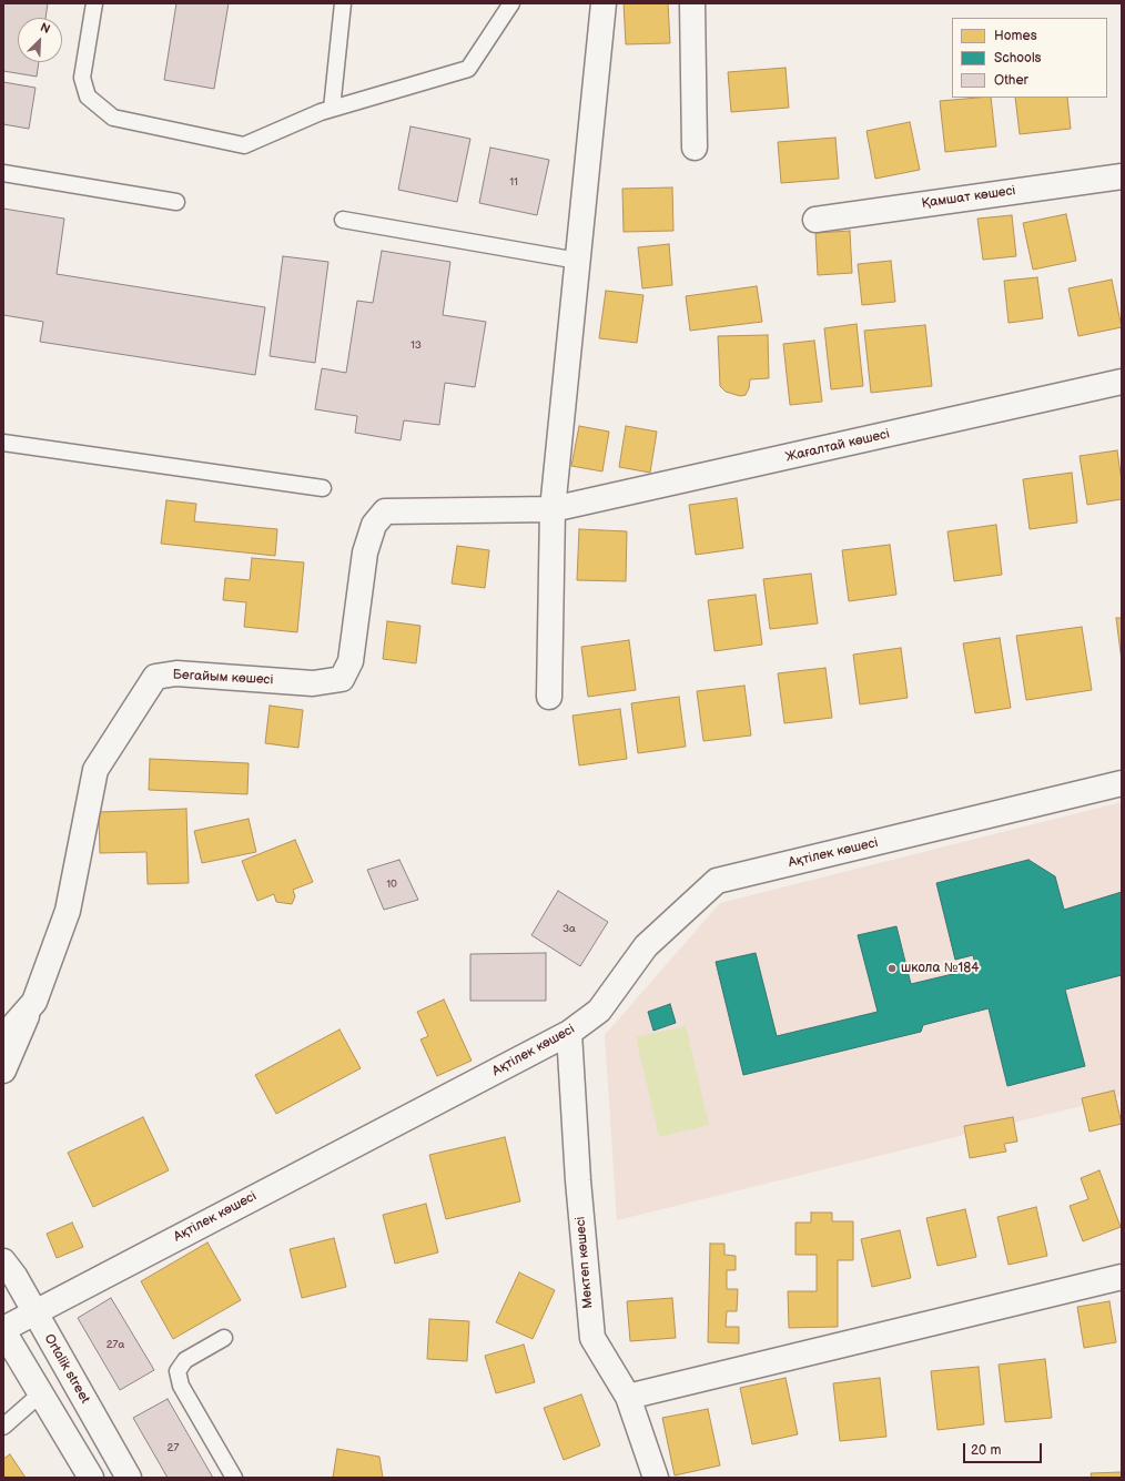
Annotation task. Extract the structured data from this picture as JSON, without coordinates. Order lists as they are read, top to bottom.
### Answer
{
  "streets": {
    "street": [
      "Қамшат көшесі",
      "Жағалтай көшесі",
      "Бегайым көшесі",
      "Ақтілек көшесі",
      "Мектеп көшесі",
      "Ortalik street"
    ]
  },
  "crossings": [
    ["Жағалтай көшесі", "Бегайым көшесі"],
    ["Ақтілек көшесі", "Мектеп көшесі"],
    ["Ақтілек көшесі", "Ortalik street"]
  ],
  "places": ["школа №184"],
  "house_numbers": [
    "11",
    "13",
    "10",
    "3а",
    "27а",
    "27"
  ],
  "legend": ["Homes", "Schools", "Other"],
  "scale_bar": "20 m",
  "north": "top right"
}
